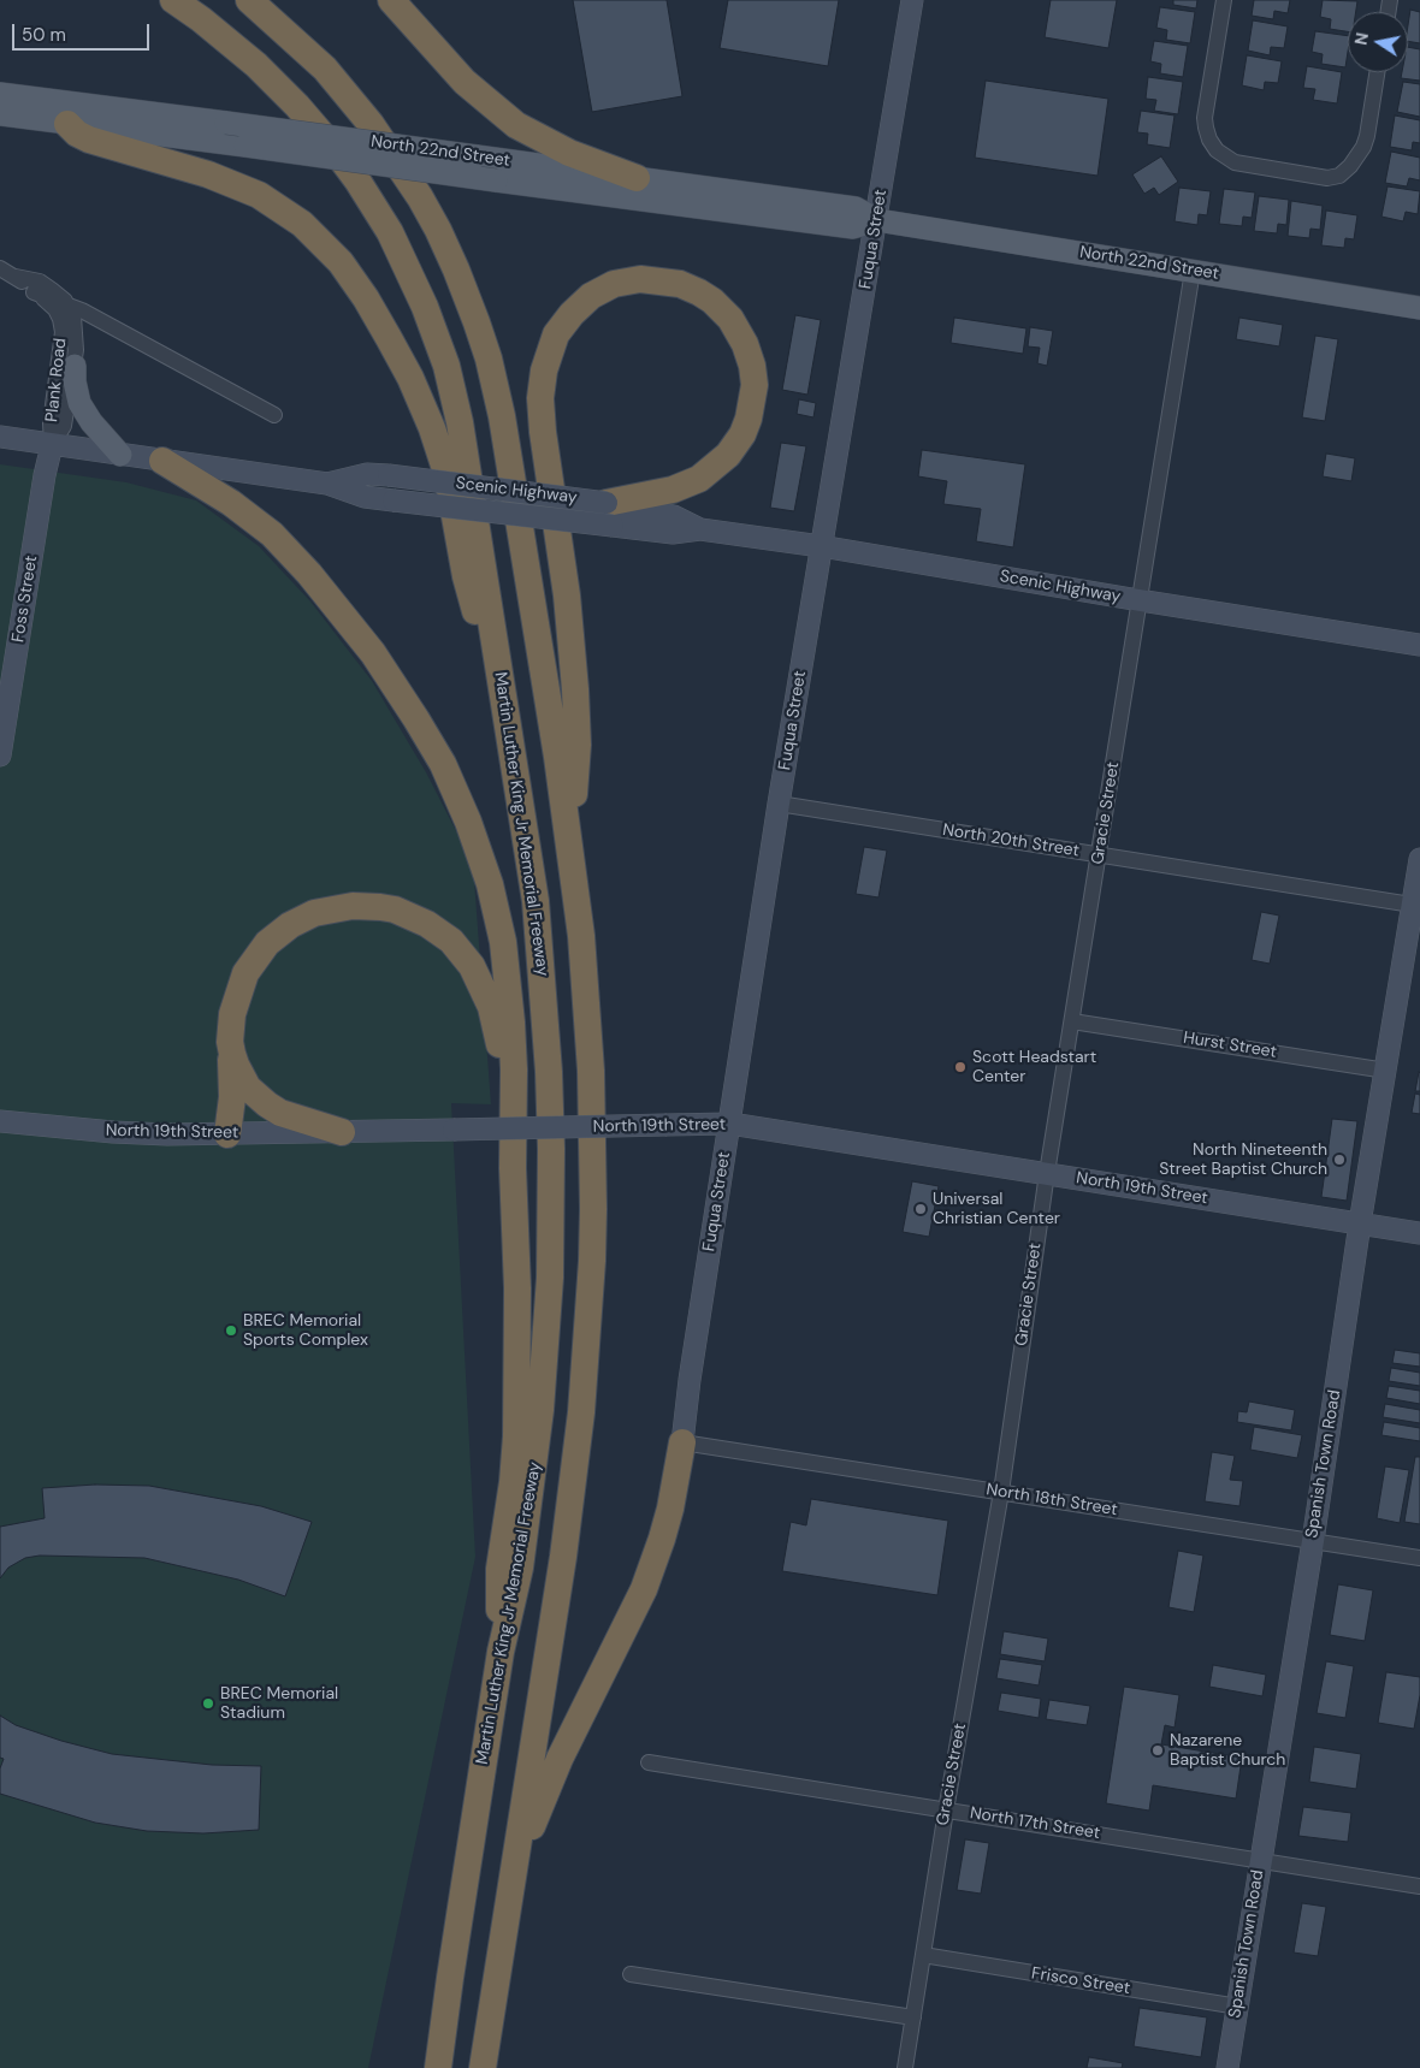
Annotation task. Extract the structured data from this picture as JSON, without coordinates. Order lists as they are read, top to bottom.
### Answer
{
  "streets": {
    "highway": ["Martin Luther King Jr Memorial Freeway"],
    "main road": ["North 22nd Street"],
    "street": [
      "Fuqua Street",
      "Plank Road",
      "Scenic Highway",
      "Foss Street",
      "Gracie Street",
      "North 20th Street",
      "Hurst Street",
      "North 19th Street",
      "Spanish Town Road",
      "North 18th Street",
      "North 17th Street",
      "Frisco Street"
    ]
  },
  "crossings": [
    ["North 22nd Street", "Fuqua Street"],
    ["North 22nd Street", "Gracie Street"],
    ["Fuqua Street", "Scenic Highway"],
    ["Fuqua Street", "North 20th Street"],
    ["Fuqua Street", "North 19th Street"],
    ["Fuqua Street", "North 18th Street"],
    ["Plank Road", "Scenic Highway"],
    ["Plank Road", "Foss Street"],
    ["Scenic Highway", "Foss Street"],
    ["Scenic Highway", "Gracie Street"],
    ["Gracie Street", "North 20th Street"],
    ["Gracie Street", "Hurst Street"],
    ["Gracie Street", "North 19th Street"],
    ["Gracie Street", "North 18th Street"],
    ["Gracie Street", "North 17th Street"],
    ["Gracie Street", "Frisco Street"],
    ["North 20th Street", "Spanish Town Road"],
    ["Hurst Street", "Spanish Town Road"],
    ["North 19th Street", "Spanish Town Road"],
    ["Spanish Town Road", "North 18th Street"],
    ["Spanish Town Road", "North 17th Street"],
    ["Spanish Town Road", "Frisco Street"]
  ],
  "places": [
    "Scott Headstart Center",
    "North Nineteenth Street Baptist Church",
    "Universal Christian Center",
    "BREC Memorial Sports Complex",
    "BREC Memorial Stadium",
    "Nazarene Baptist Church"
  ],
  "scale_bar": "50 m",
  "north": "left"
}
